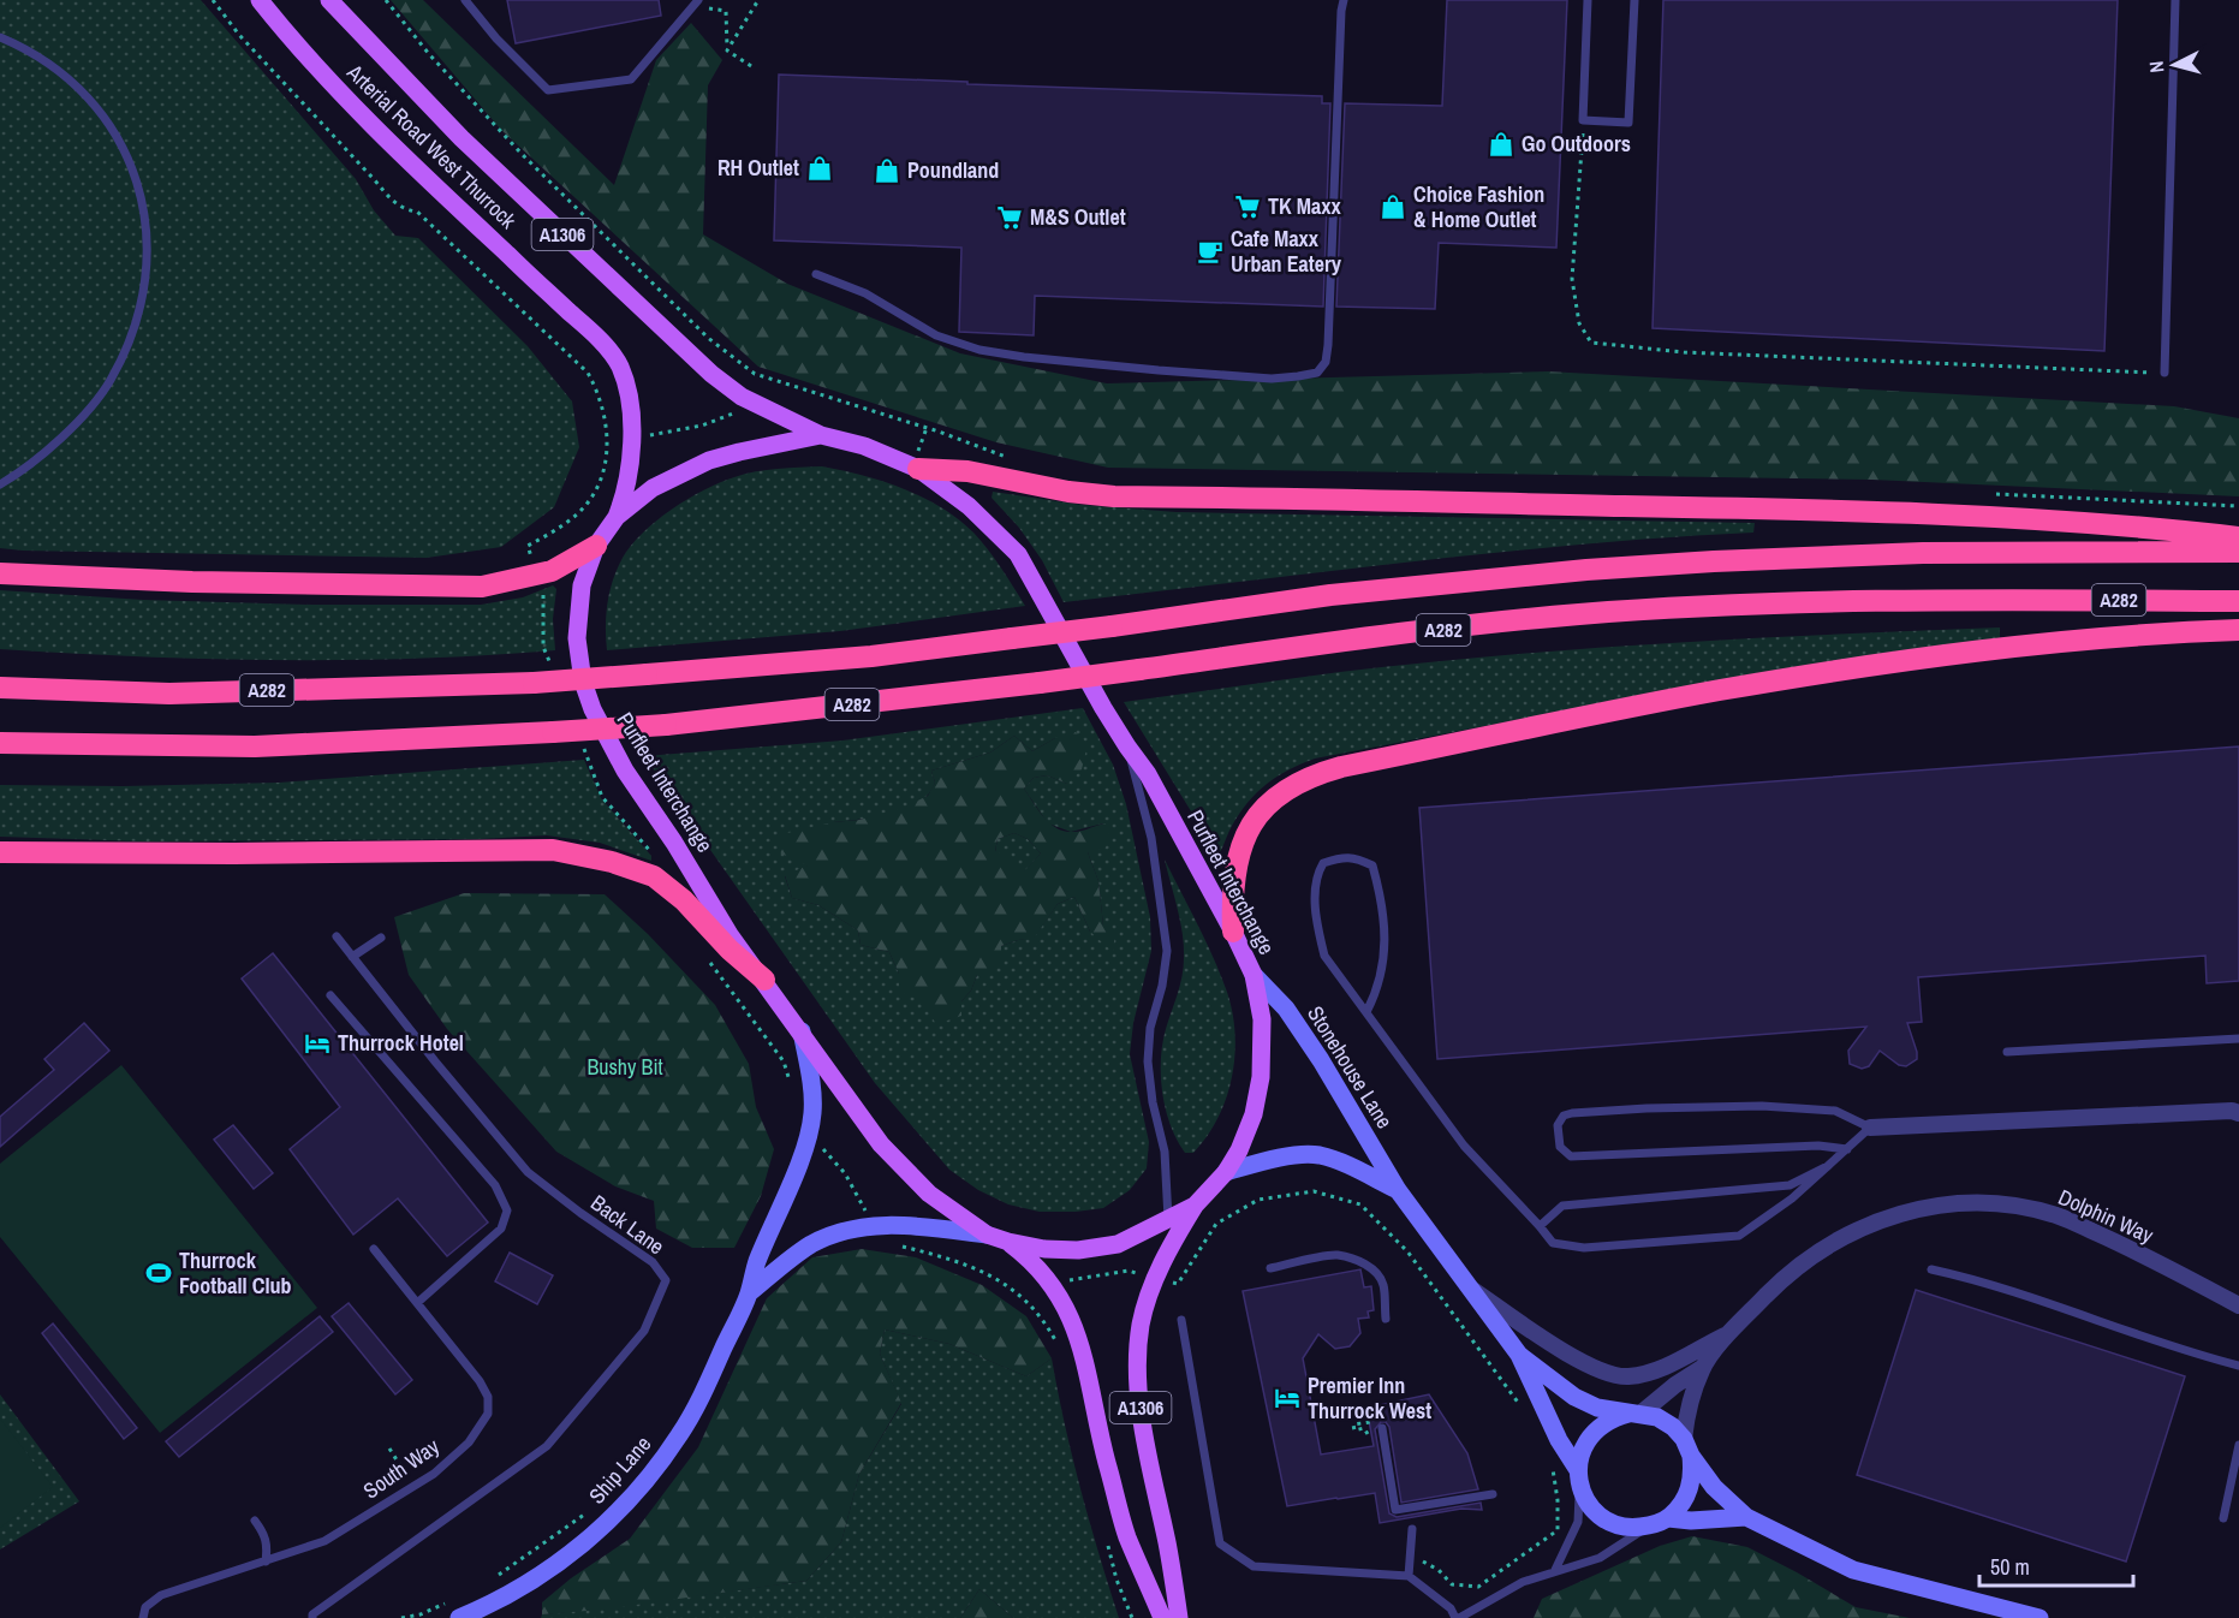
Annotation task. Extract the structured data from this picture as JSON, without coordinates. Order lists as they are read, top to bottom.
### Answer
{
  "streets": {
    "highway": ["A282"],
    "main road": ["Arterial Road West Thurrock", "A1306", "Purfleet Interchange"],
    "street": ["Stonehouse Lane", "Dolphin Way", "Ship Lane"],
    "lane": ["Back Lane", "South Way"]
  },
  "crossings": [
    ["Arterial Road West Thurrock", "Purfleet Interchange"],
    ["A1306", "Purfleet Interchange"],
    ["Purfleet Interchange", "Stonehouse Lane"],
    ["Purfleet Interchange", "Ship Lane"],
    ["Stonehouse Lane", "Dolphin Way"]
  ],
  "parks": ["Bushy Bit"],
  "places": {
    "shop": [
      "Go Outdoors",
      "RH Outlet",
      "Poundland",
      "Choice Fashion & Home Outlet"
    ],
    "supermarket": ["TK Maxx", "M&S Outlet"],
    "cafe": ["Cafe Maxx Urban Eatery"],
    "hotel": ["Thurrock Hotel", "Premier Inn Thurrock West"],
    "sports": ["Thurrock Football Club"]
  },
  "scale_bar": "50 m",
  "north": "left"
}
